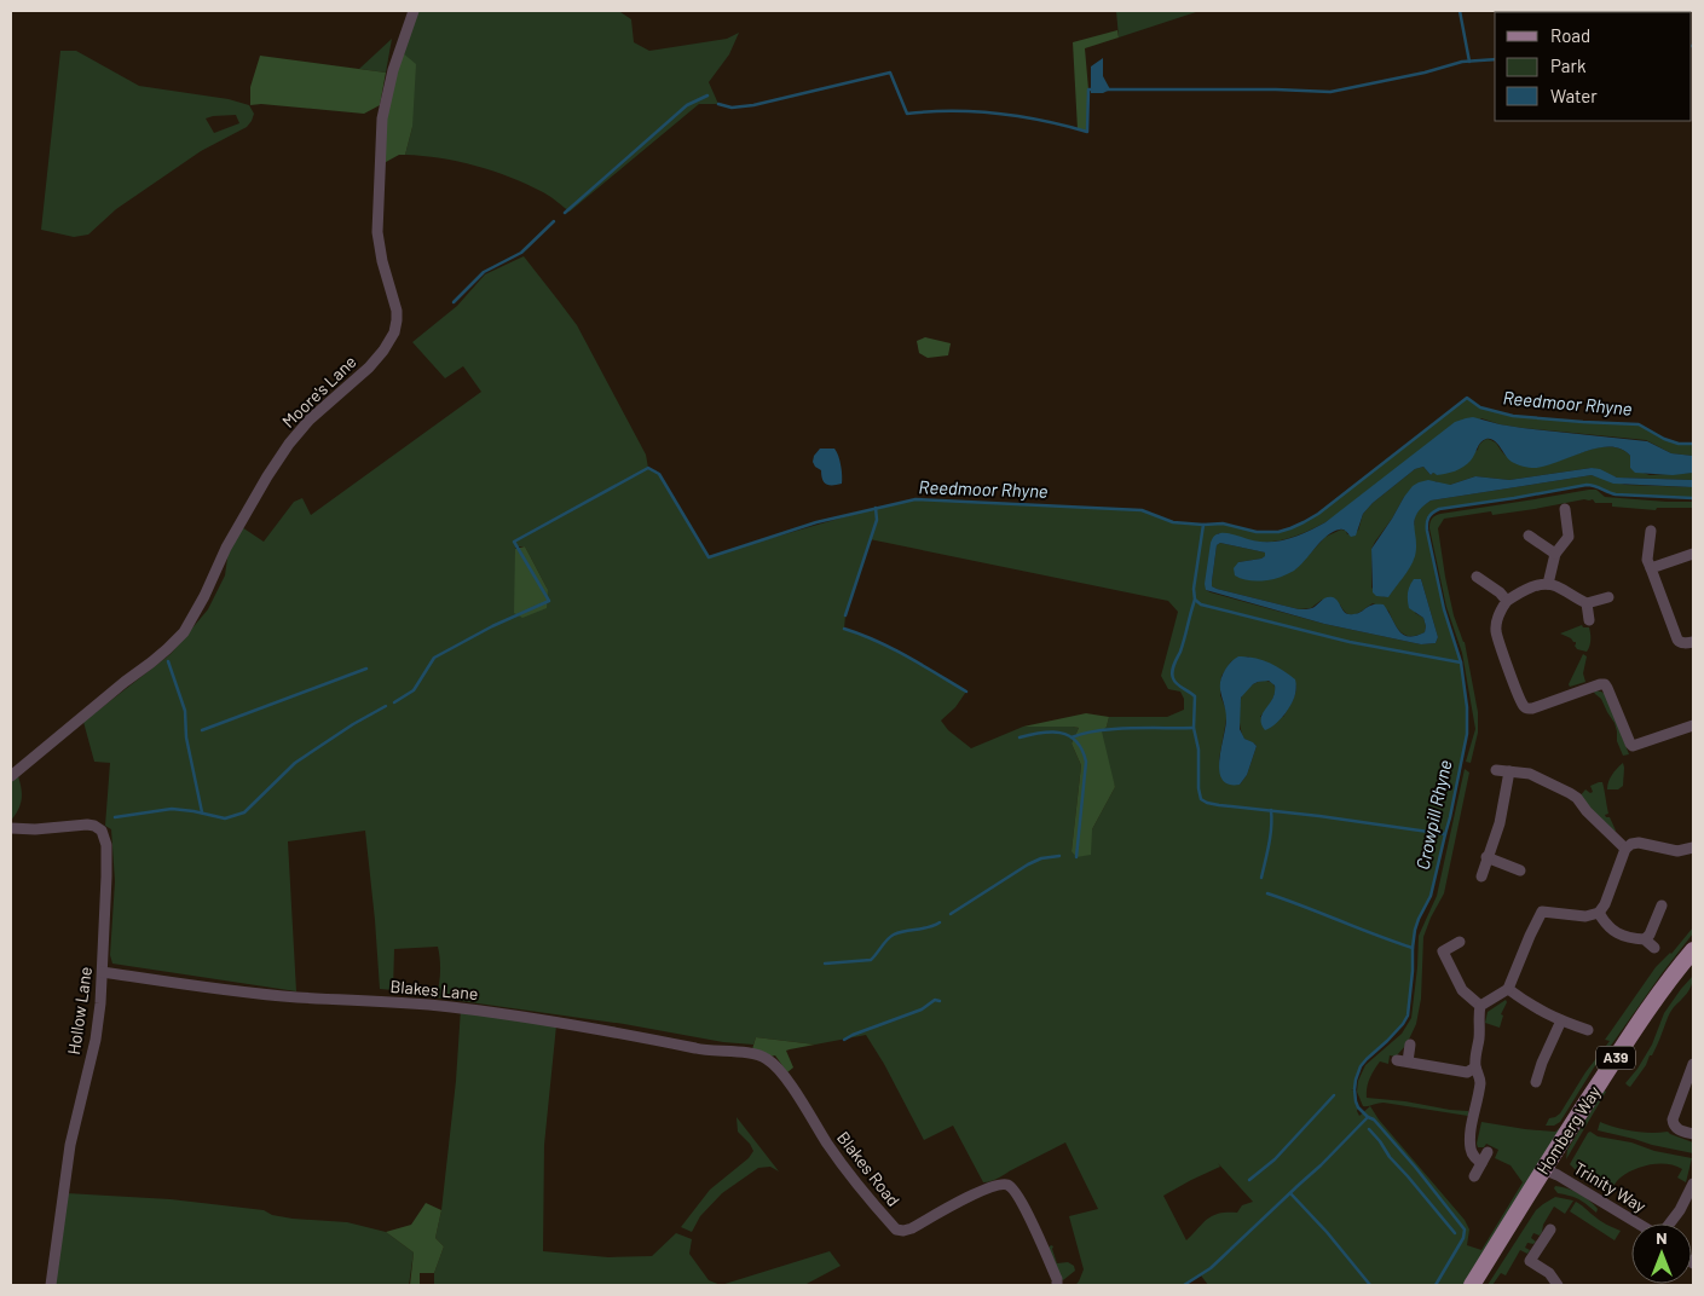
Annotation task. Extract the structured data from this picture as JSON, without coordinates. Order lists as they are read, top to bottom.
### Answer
{
  "streets": {
    "main road": ["A39", "Homberg Way"],
    "street": [
      "Moore's Lane",
      "Blakes Lane",
      "Hollow Lane",
      "Blakes Road",
      "Trinity Way"
    ]
  },
  "crossings": [
    ["Blakes Lane", "Hollow Lane"],
    ["Blakes Lane", "Blakes Road"],
    ["Homberg Way", "Trinity Way"]
  ],
  "water": ["Reedmoor Rhyne", "Crowpill Rhyne"],
  "legend": ["Road", "Park", "Water"],
  "north": "top"
}
